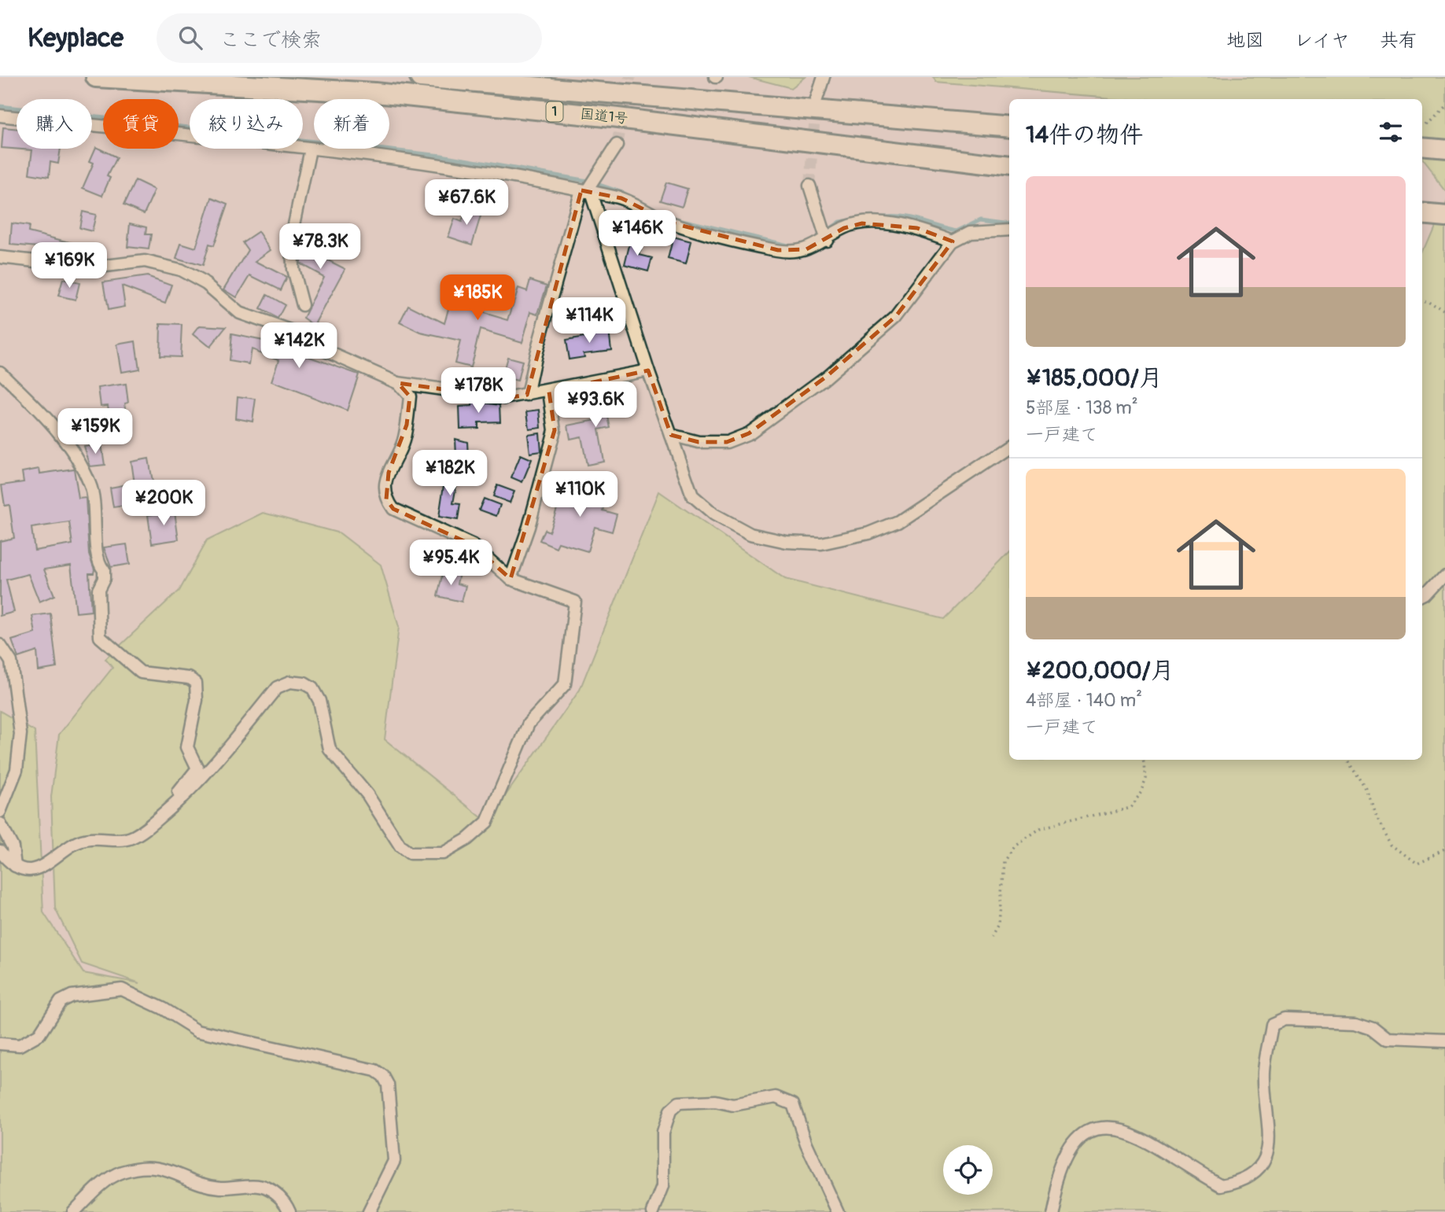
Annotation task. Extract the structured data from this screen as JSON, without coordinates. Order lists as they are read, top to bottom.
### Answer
{
  "streets": {
    "highway": ["1", "国道1号"]
  },
  "page": {
    "header": "Keyplace",
    "search": "ここで検索",
    "nav": ["地図", "レイヤ", "共有"],
    "chip": [
      "購入",
      "賃貸",
      "絞り込み",
      "新着"
    ],
    "heading": "14件の物件",
    "list": [
      {
        "name": "¥185,000/月",
        "note": "5部屋 · 138 m² · 一戸建て"
      },
      {
        "name": "¥200,000/月",
        "note": "4部屋 · 140 m² · 一戸建て"
      }
    ],
    "price": [
      "¥67.6K",
      "¥146K",
      "¥78.3K",
      "¥169K",
      "¥185K",
      "¥114K",
      "¥142K",
      "¥178K",
      "¥93.6K",
      "¥159K",
      "¥182K",
      "¥110K",
      "¥200K",
      "¥95.4K"
    ]
  }
}
